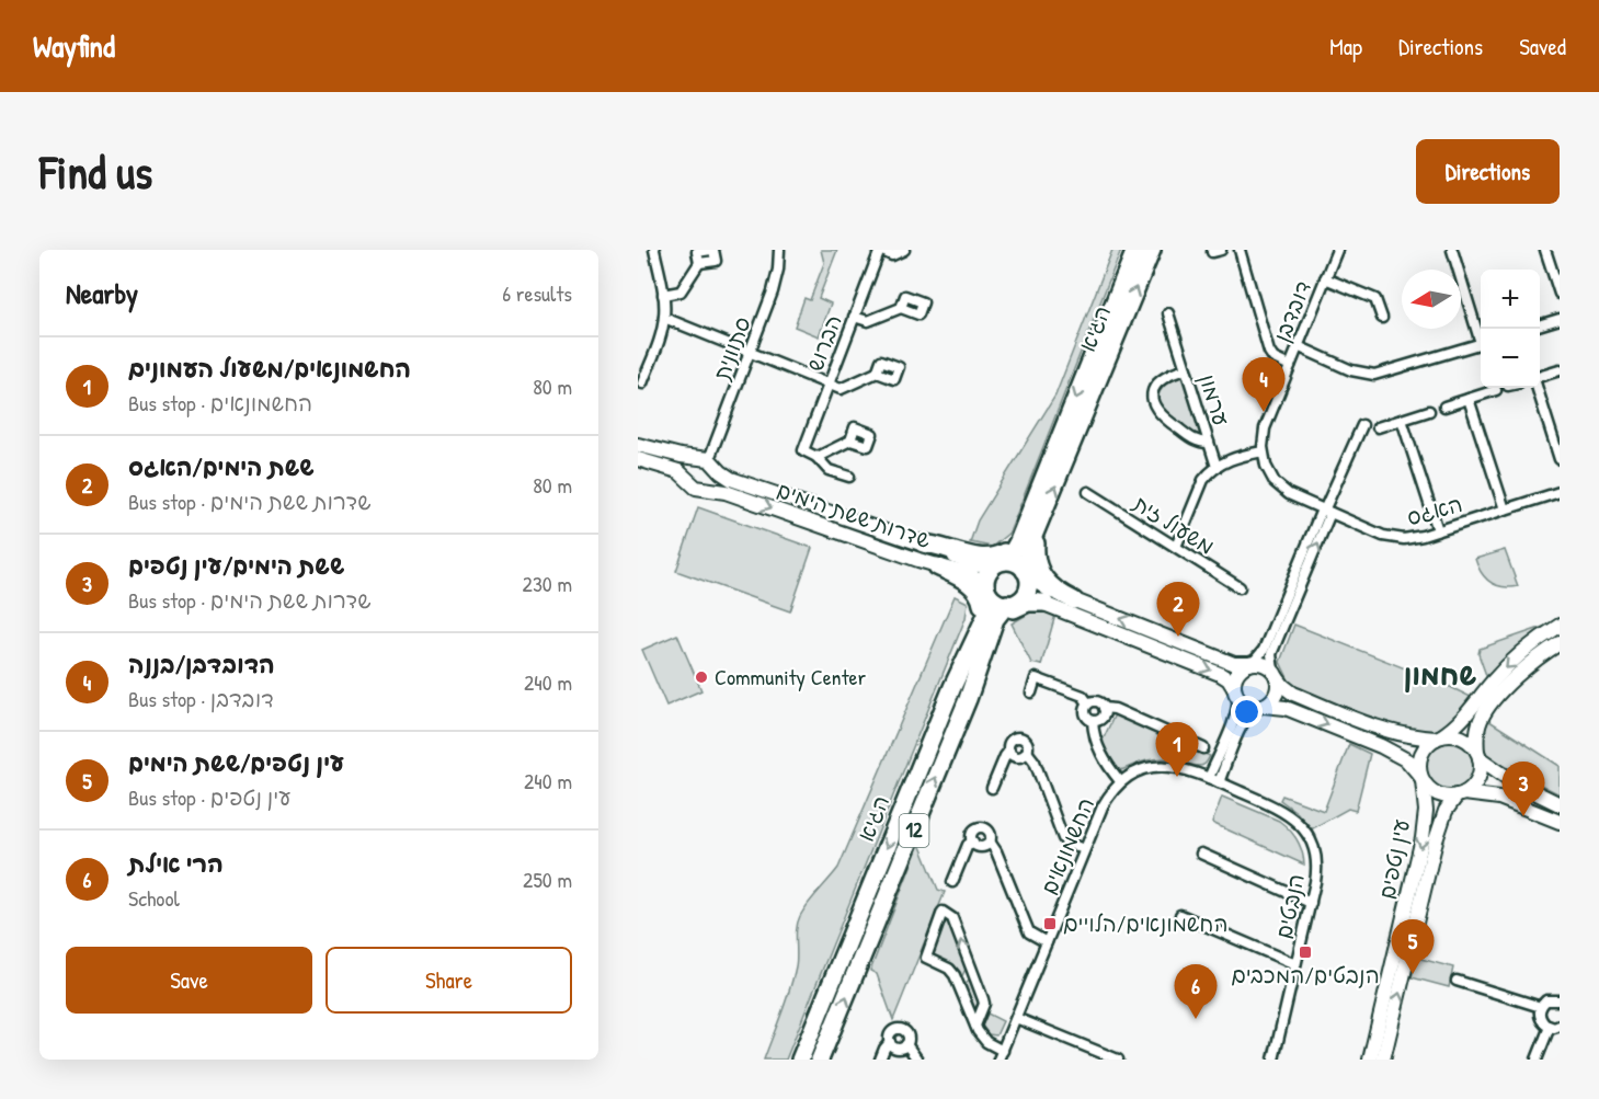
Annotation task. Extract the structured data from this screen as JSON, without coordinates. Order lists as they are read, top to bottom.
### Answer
{
  "streets": {
    "highway": ["הגיא", "12"],
    "street": [
      "דובדבן",
      "הברוש",
      "סתוונית",
      "ערמון",
      "האגס",
      "שדרות ששת הימים",
      "משעול זית",
      "החשמונאים",
      "עין נטפים",
      "הנבטים"
    ]
  },
  "crossings": [
    ["הגיא", "12"],
    ["סתוונית", "שדרות ששת הימים"],
    ["החשמונאים", "הנבטים"]
  ],
  "districts": ["שחמון"],
  "places": {
    "other": ["Community Center"],
    "transit": ["החשמונאים/הלויים", "הנבטים/המכבים"]
  },
  "north": "left",
  "page": {
    "header": "Wayfind",
    "nav": ["Map", "Directions", "Saved"],
    "buttons": [
      "Directions",
      ["Save", "Share"]
    ],
    "title": "Find us",
    "heading": ["Nearby", "6 results"],
    "map_buttons": ["+", "−"],
    "list": [
      {
        "mark": "1",
        "name": "החשמונאים/משעול העמונים",
        "note": "Bus stop · החשמונאים",
        "value": "80 m"
      },
      {
        "mark": "2",
        "name": "ששת הימים/האגס",
        "note": "Bus stop · שדרות ששת הימים",
        "value": "80 m"
      },
      {
        "mark": "3",
        "name": "ששת הימים/עין נטפים",
        "note": "Bus stop · שדרות ששת הימים",
        "value": "230 m"
      },
      {
        "mark": "4",
        "name": "הדובדבן/בננה",
        "note": "Bus stop · דובדבן",
        "value": "240 m"
      },
      {
        "mark": "5",
        "name": "עין נטפים/ששת הימים",
        "note": "Bus stop · עין נטפים",
        "value": "240 m"
      },
      {
        "mark": "6",
        "name": "הרי אילת",
        "note": "School",
        "value": "250 m"
      }
    ],
    "pins": [
      "4",
      "2",
      "1",
      "3",
      "5",
      "6"
    ]
  }
}
